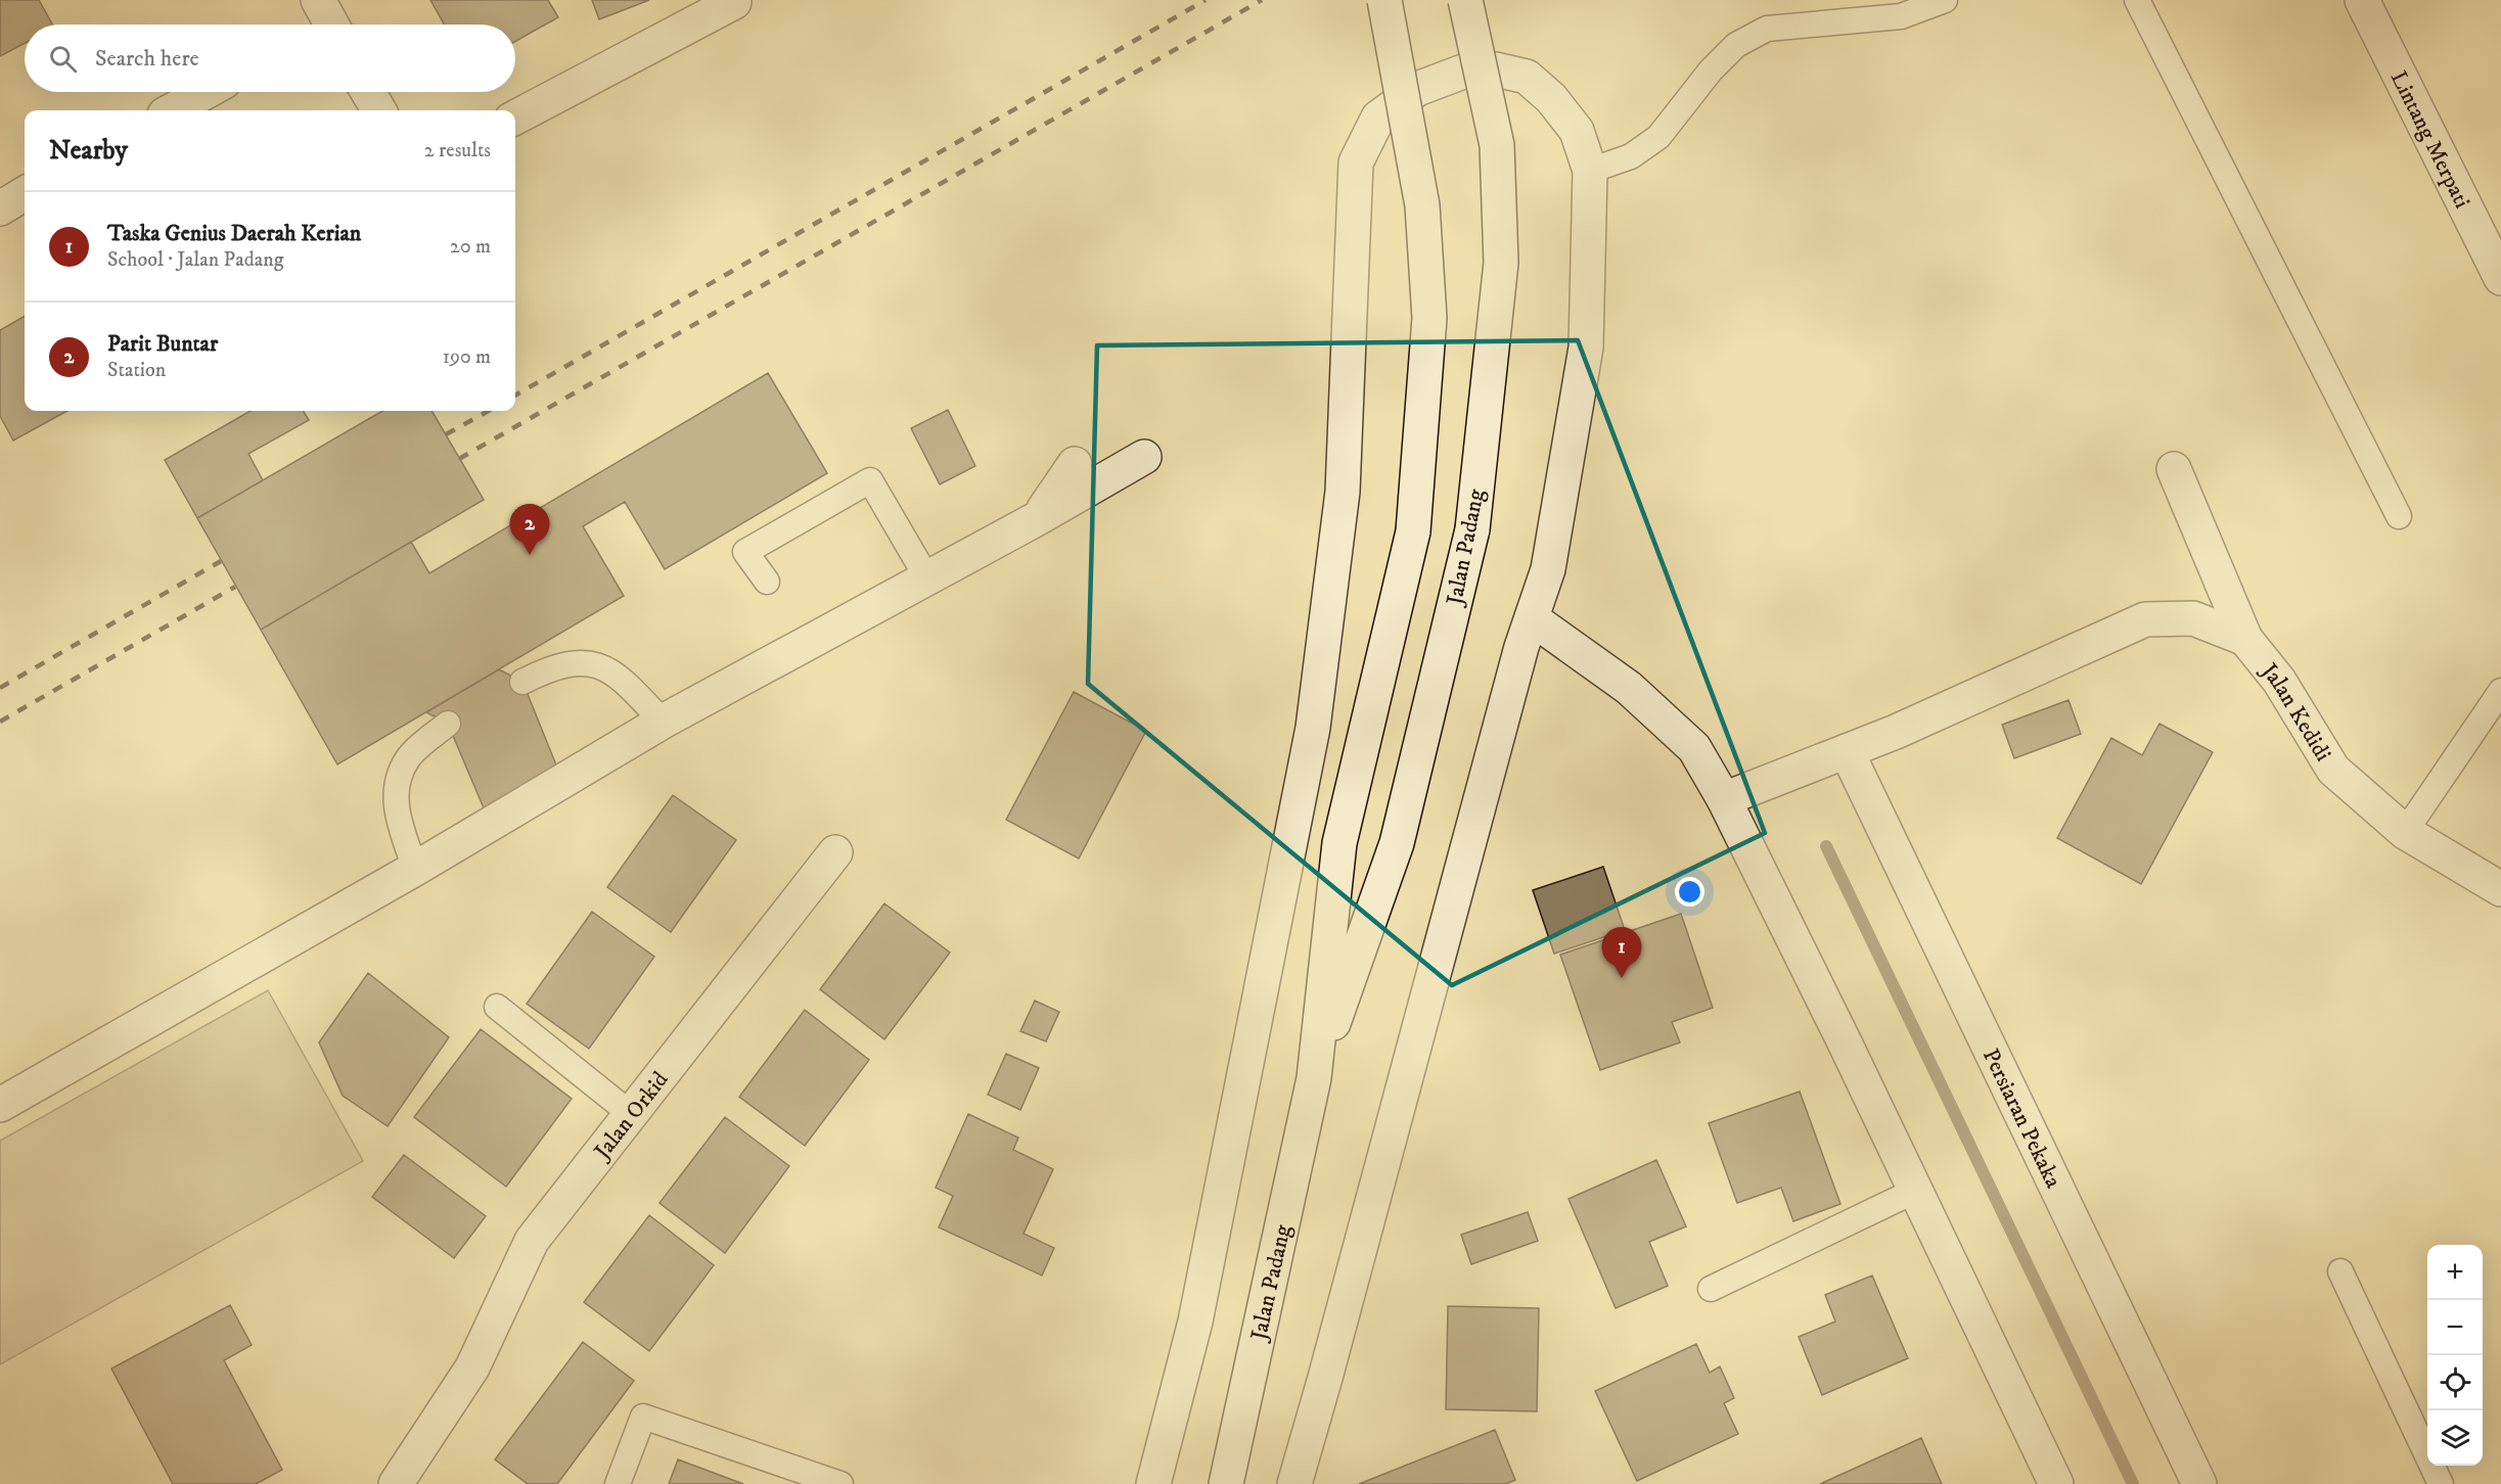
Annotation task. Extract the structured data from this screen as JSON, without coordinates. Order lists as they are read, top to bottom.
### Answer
{
  "streets": {
    "street": [
      "Lintang Merpati",
      "Jalan Padang",
      "Jalan Kedidi",
      "Jalan Orkid",
      "Persiaran Pekaka"
    ]
  },
  "page": {
    "search": "Search here",
    "heading": ["Nearby", "2 results"],
    "list": [
      {
        "mark": "1",
        "name": "Taska Genius Daerah Kerian",
        "note": "School · Jalan Padang",
        "value": "20 m"
      },
      {
        "mark": "2",
        "name": "Parit Buntar",
        "note": "Station",
        "value": "190 m"
      }
    ],
    "pins": ["2", "1"],
    "map_buttons": ["+", "−"]
  }
}
